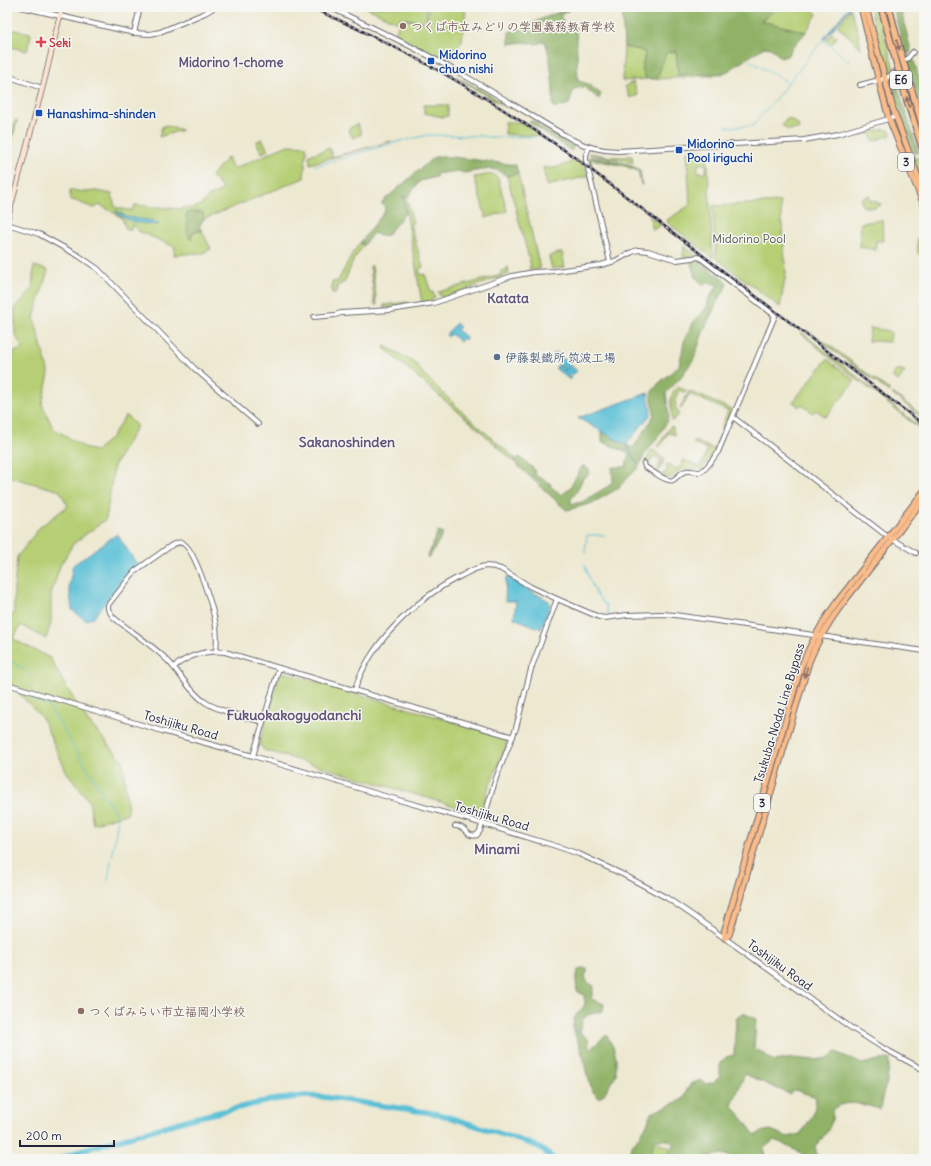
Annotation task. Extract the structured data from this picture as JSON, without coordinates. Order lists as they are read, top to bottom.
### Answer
{
  "streets": {
    "highway": ["E6"],
    "main road": ["3", "Tsukuba-Noda Line Bypass"],
    "street": ["Toshijiku Road"]
  },
  "crossings": [
    ["Tsukuba-Noda Line Bypass", "Toshijiku Road"]
  ],
  "districts": [
    "Midorino 1-chome",
    "Katata",
    "Sakanoshinden",
    "Fukuokakogyodanchi",
    "Minami"
  ],
  "parks": ["Midorino Pool"],
  "places": {
    "other": ["つくば市立みどりの学園義務教育学校", "伊藤製鐵所 筑波工場", "つくばみらい市立福岡小学校"],
    "health": ["Seki"],
    "transit": ["Midorino chuo nishi", "Hanashima-shinden", "Midorino Pool iriguchi"]
  },
  "scale_bar": "200 m"
}
